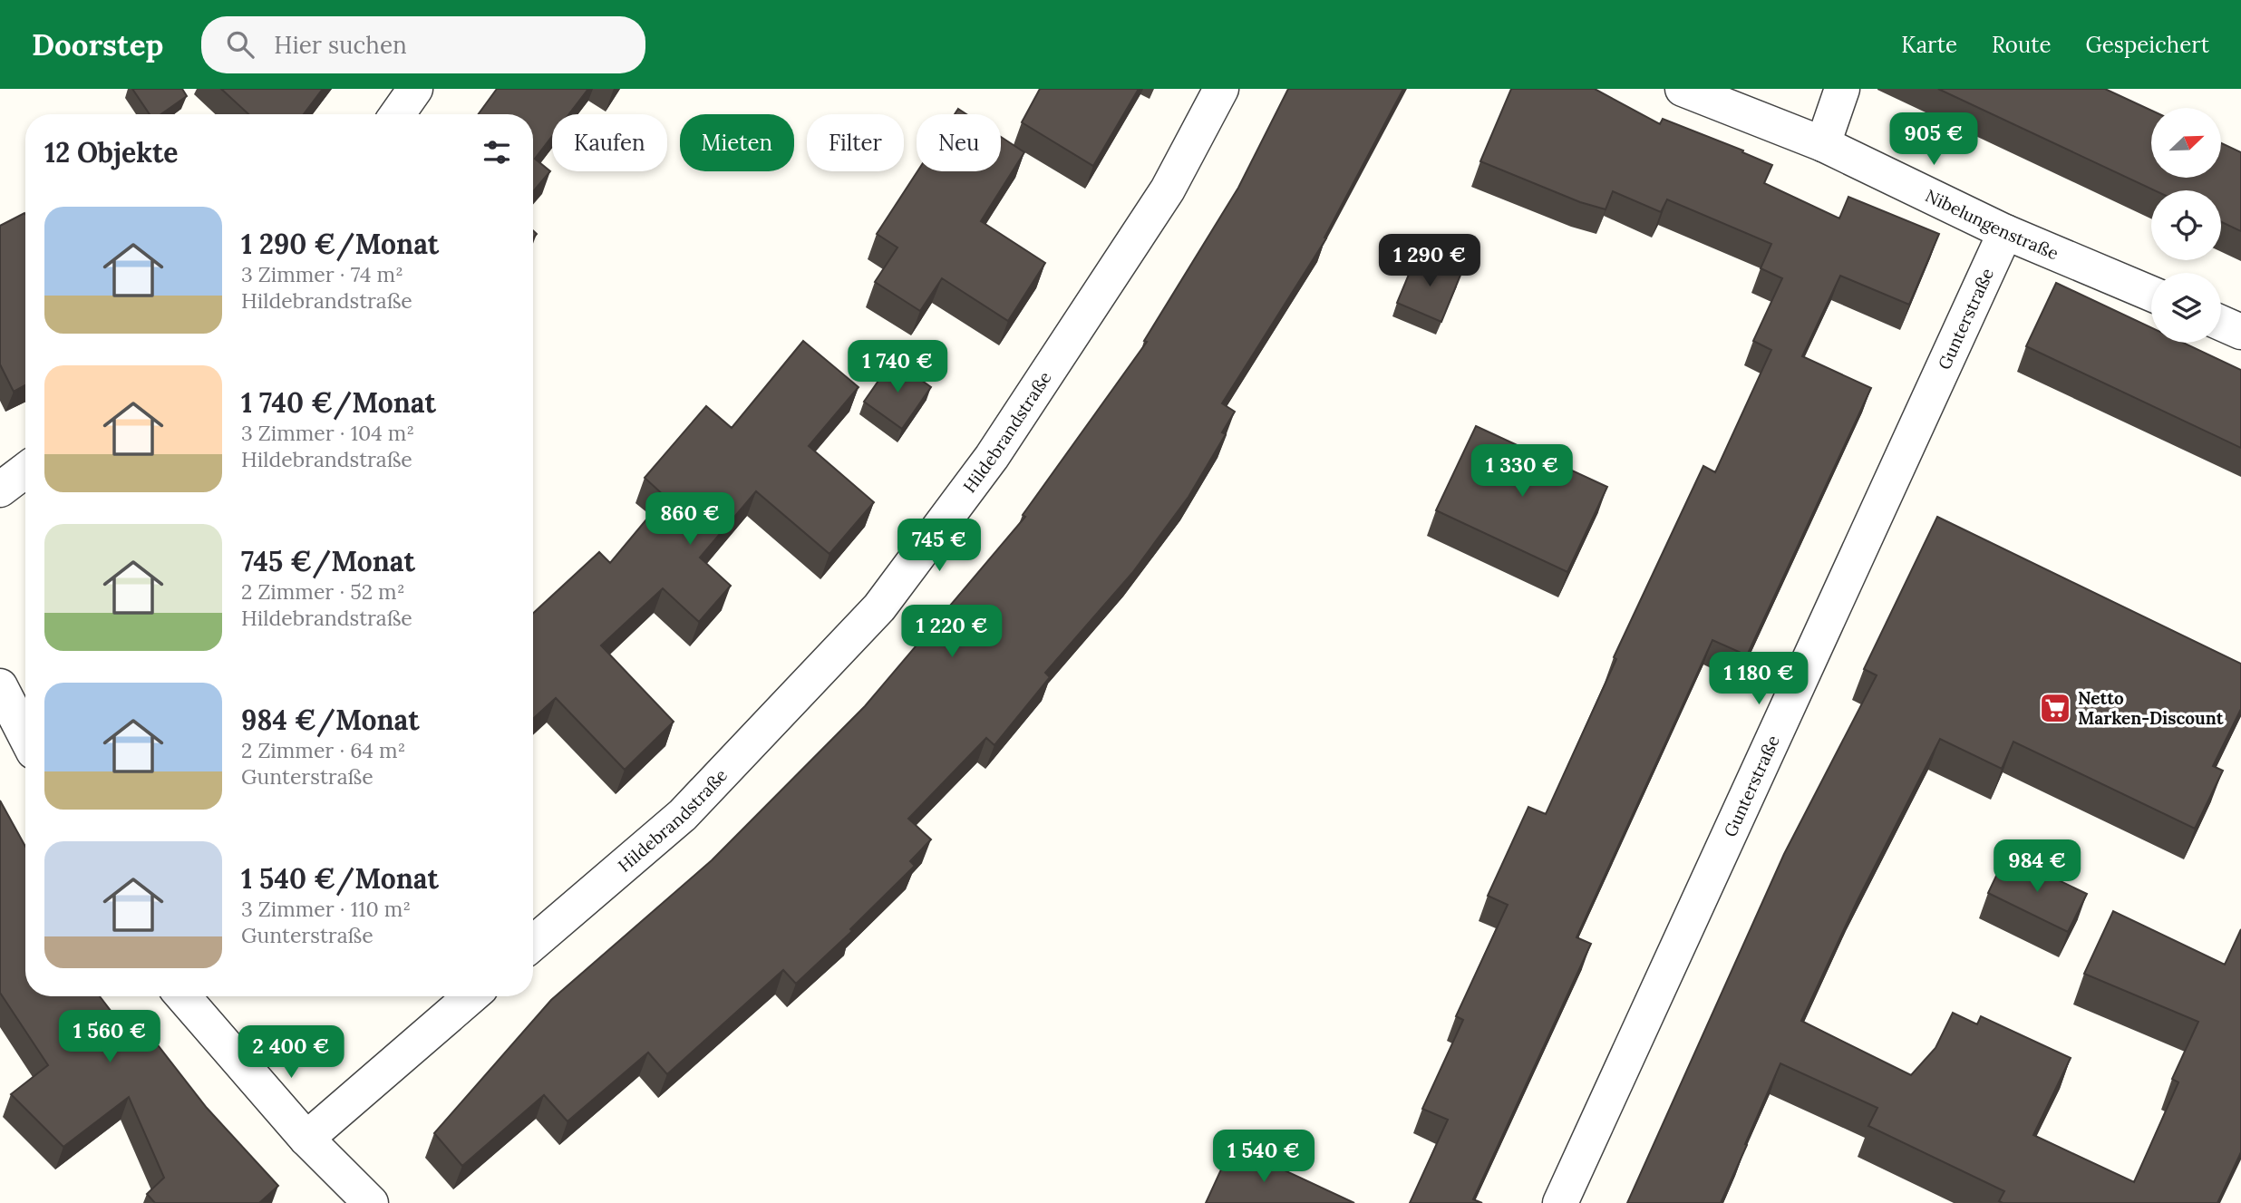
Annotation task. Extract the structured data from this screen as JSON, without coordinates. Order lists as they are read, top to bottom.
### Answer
{
  "streets": {
    "street": ["Nibelungenstraße", "Gunterstraße", "Hildebrandstraße"]
  },
  "crossings": [
    ["Nibelungenstraße", "Gunterstraße"]
  ],
  "places": {
    "supermarket": ["Netto Marken-Discount"]
  },
  "north": "top right",
  "page": {
    "header": "Doorstep",
    "search": "Hier suchen",
    "nav": ["Karte", "Route", "Gespeichert"],
    "price": [
      "905 €",
      "1 290 €",
      "1 740 €",
      "1 330 €",
      "860 €",
      "745 €",
      "1 220 €",
      "1 180 €",
      "984 €",
      "1 560 €",
      "2 400 €",
      "1 540 €"
    ],
    "chip": [
      "Kaufen",
      "Mieten",
      "Filter",
      "Neu"
    ],
    "heading": "12 Objekte",
    "list": [
      {
        "name": "1 290 €/Monat",
        "note": "3 Zimmer · 74 m² · Hildebrandstraße"
      },
      {
        "name": "1 740 €/Monat",
        "note": "3 Zimmer · 104 m² · Hildebrandstraße"
      },
      {
        "name": "745 €/Monat",
        "note": "2 Zimmer · 52 m² · Hildebrandstraße"
      },
      {
        "name": "984 €/Monat",
        "note": "2 Zimmer · 64 m² · Gunterstraße"
      },
      {
        "name": "1 540 €/Monat",
        "note": "3 Zimmer · 110 m² · Gunterstraße"
      }
    ]
  }
}
